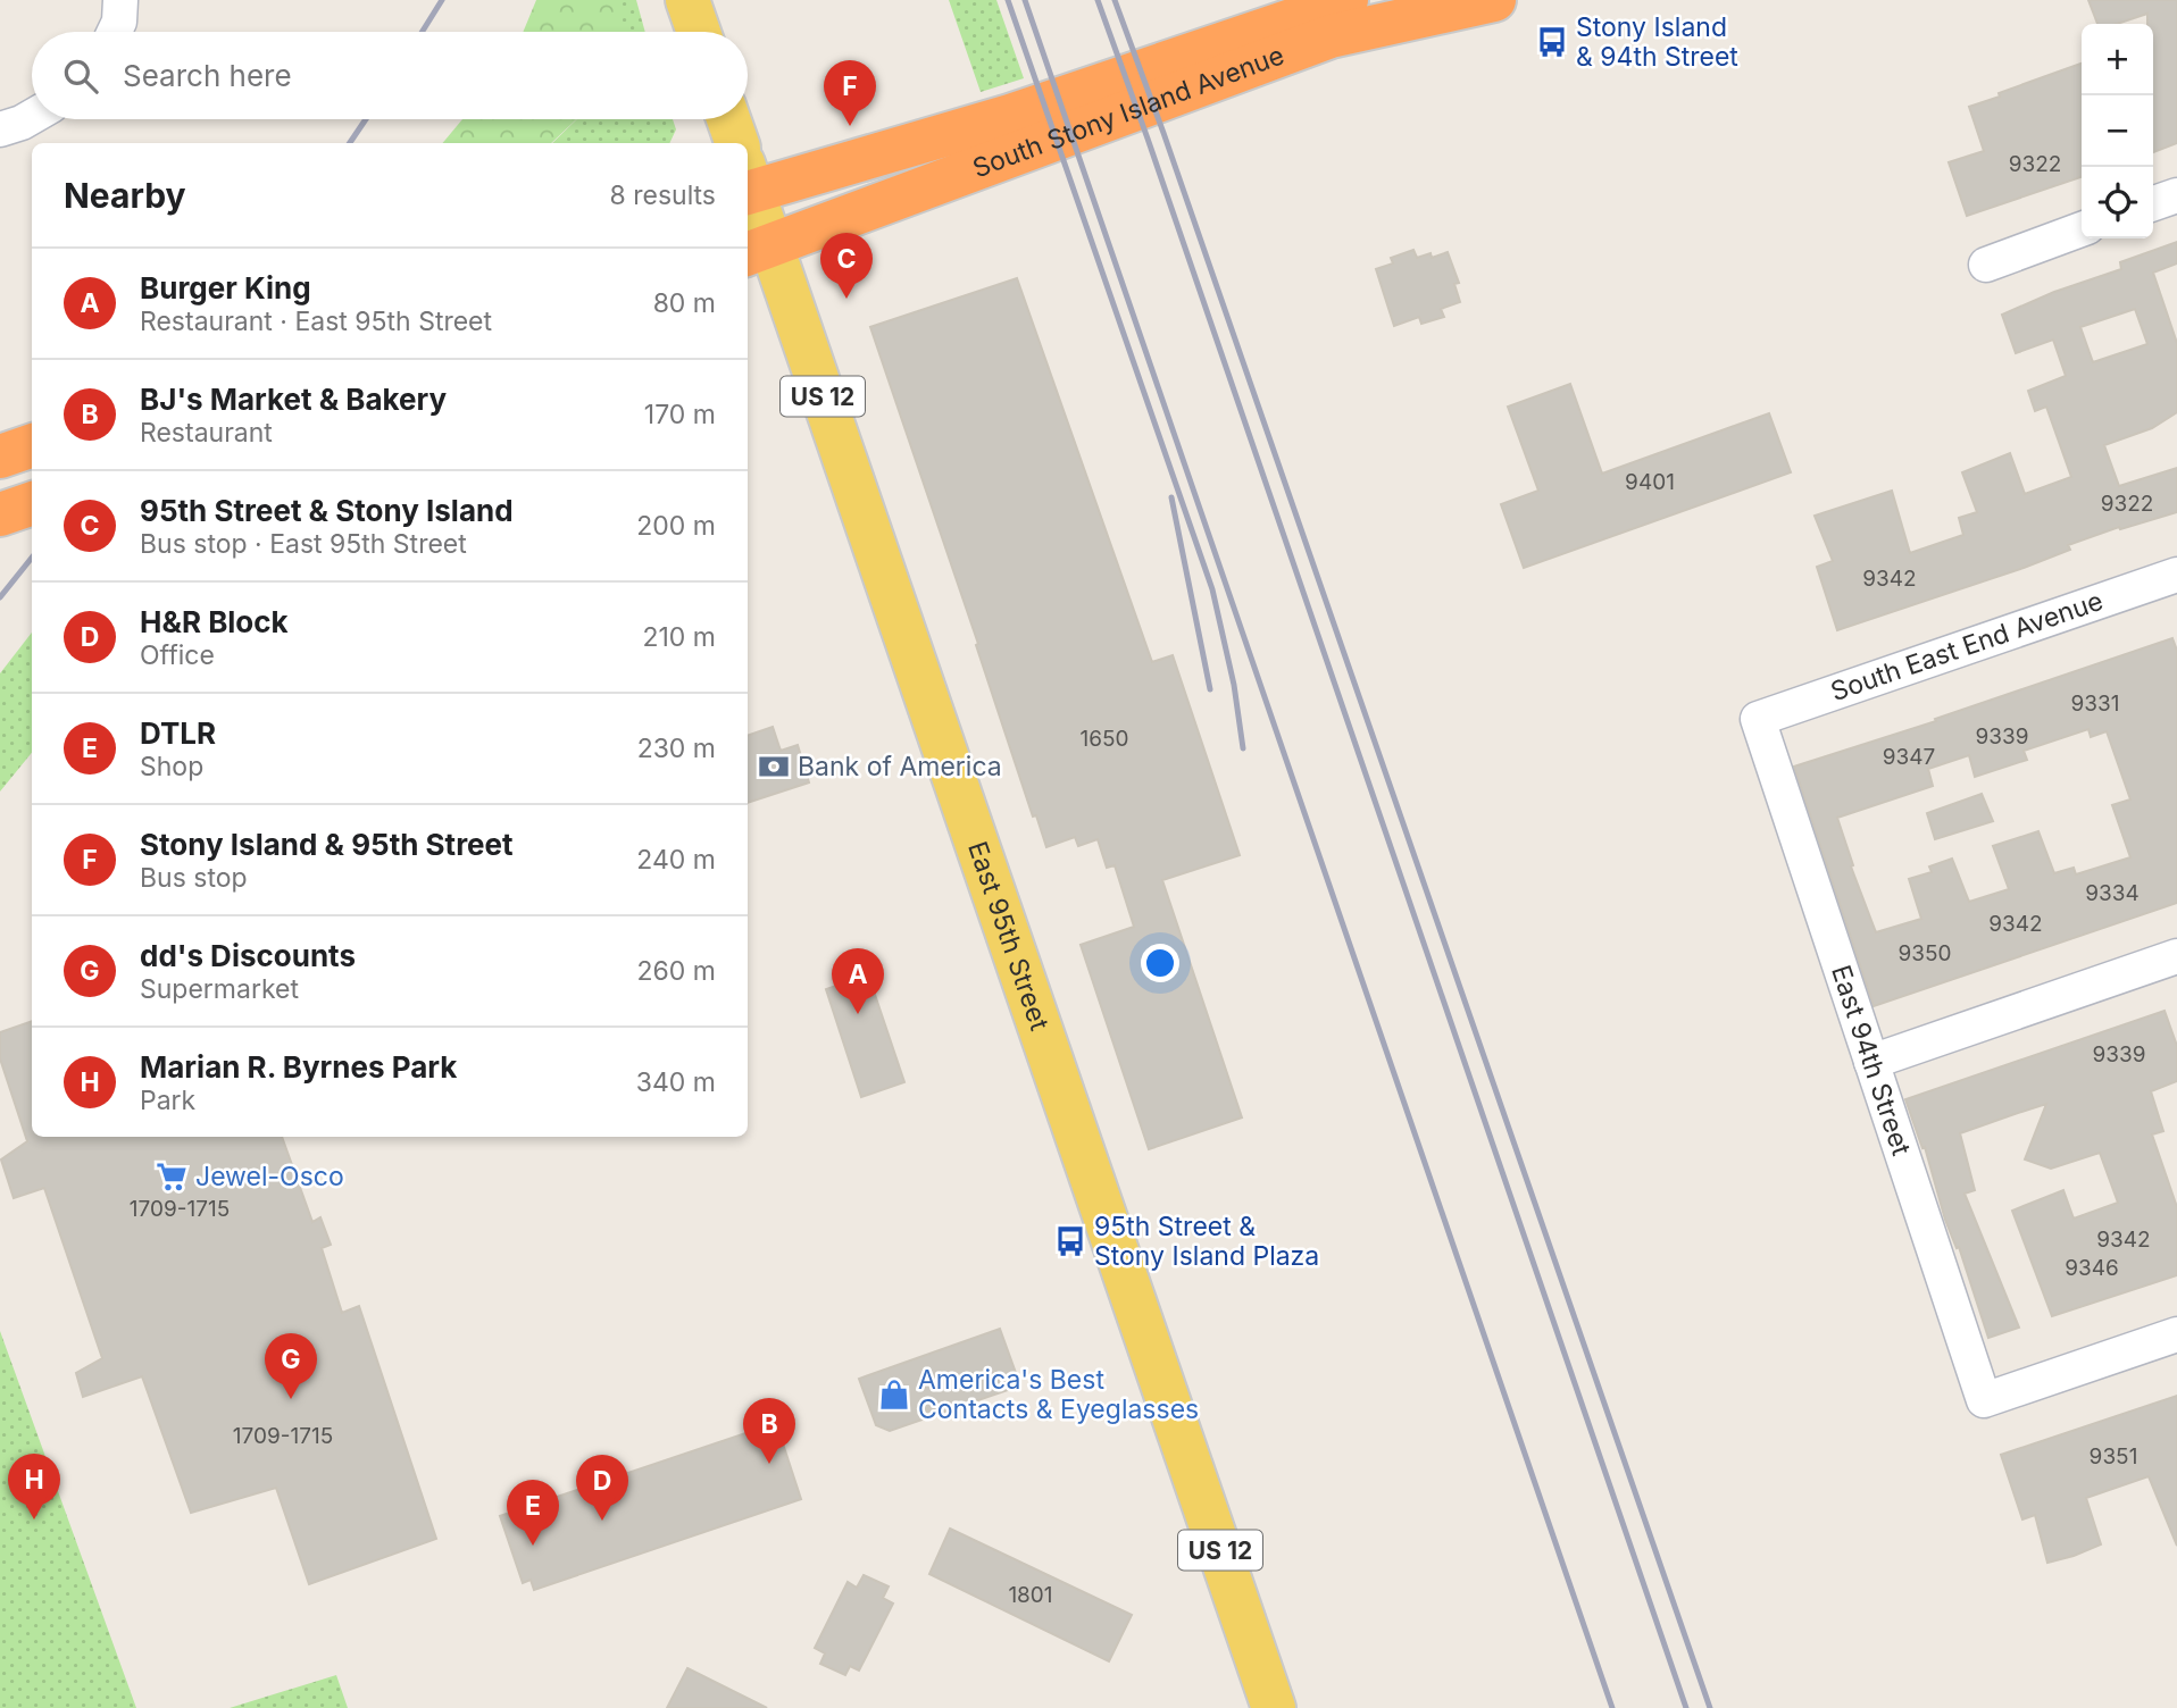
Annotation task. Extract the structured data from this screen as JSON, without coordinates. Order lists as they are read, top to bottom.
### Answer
{
  "streets": {
    "highway": ["South Stony Island Avenue"],
    "main road": ["US 12", "East 95th Street"],
    "street": ["South East End Avenue", "East 94th Street"]
  },
  "crossings": [
    ["South Stony Island Avenue", "East 95th Street"],
    ["South East End Avenue", "East 94th Street"]
  ],
  "places": {
    "bus stop": ["Stony Island & 94th Street", "95th Street & Stony Island Plaza"],
    "bank": ["Bank of America"],
    "supermarket": ["Jewel-Osco"],
    "shop": ["America's Best Contacts & Eyeglasses"]
  },
  "house_numbers": [
    "9322",
    "9401",
    "9322",
    "9342",
    "9331",
    "9339",
    "1650",
    "9347",
    "9334",
    "9342",
    "9350",
    "9339",
    "1709-1715",
    "9342",
    "9346",
    "1709-1715",
    "9351",
    "1801"
  ],
  "page": {
    "map_buttons": ["+", "−"],
    "search": "Search here",
    "pins": [
      "F",
      "C",
      "A",
      "G",
      "B",
      "H",
      "D",
      "E"
    ],
    "heading": ["Nearby", "8 results"],
    "list": [
      {
        "mark": "A",
        "name": "Burger King",
        "note": "Restaurant · East 95th Street",
        "value": "80 m"
      },
      {
        "mark": "B",
        "name": "BJ's Market & Bakery",
        "note": "Restaurant",
        "value": "170 m"
      },
      {
        "mark": "C",
        "name": "95th Street & Stony Island",
        "note": "Bus stop · East 95th Street",
        "value": "200 m"
      },
      {
        "mark": "D",
        "name": "H&R Block",
        "note": "Office",
        "value": "210 m"
      },
      {
        "mark": "E",
        "name": "DTLR",
        "note": "Shop",
        "value": "230 m"
      },
      {
        "mark": "F",
        "name": "Stony Island & 95th Street",
        "note": "Bus stop",
        "value": "240 m"
      },
      {
        "mark": "G",
        "name": "dd's Discounts",
        "note": "Supermarket",
        "value": "260 m"
      },
      {
        "mark": "H",
        "name": "Marian R. Byrnes Park",
        "note": "Park",
        "value": "340 m"
      }
    ]
  }
}
